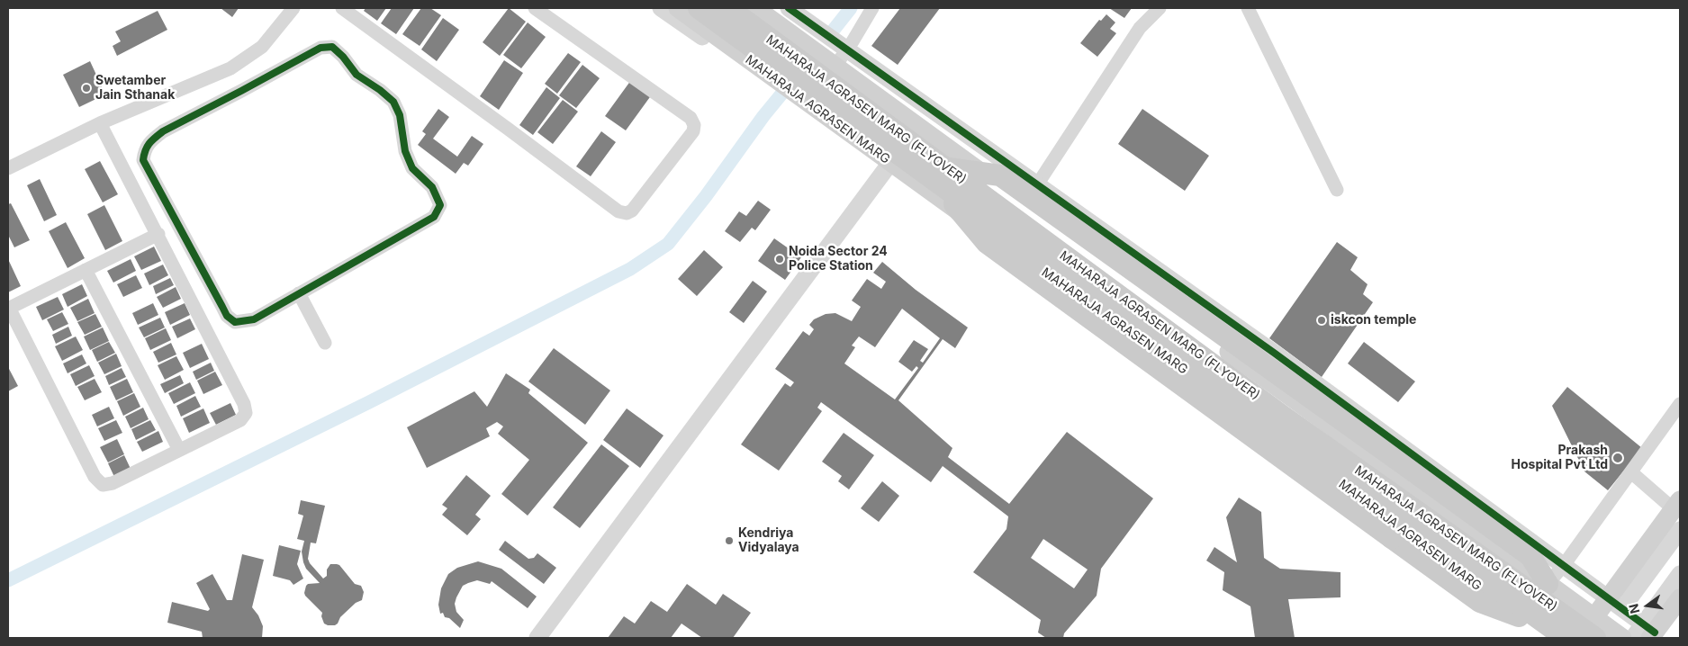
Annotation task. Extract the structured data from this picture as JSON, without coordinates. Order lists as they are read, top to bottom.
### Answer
{
  "streets": {
    "main road": ["MAHARAJA AGRASEN MARG", "MAHARAJA AGRASEN MARG (FLYOVER)"]
  },
  "places": [
    "Swetamber Jain Sthanak",
    "Noida Sector 24 Police Station",
    "iskcon temple",
    "Prakash Hospital Pvt Ltd",
    "Kendriya Vidyalaya"
  ],
  "north": "left"
}
